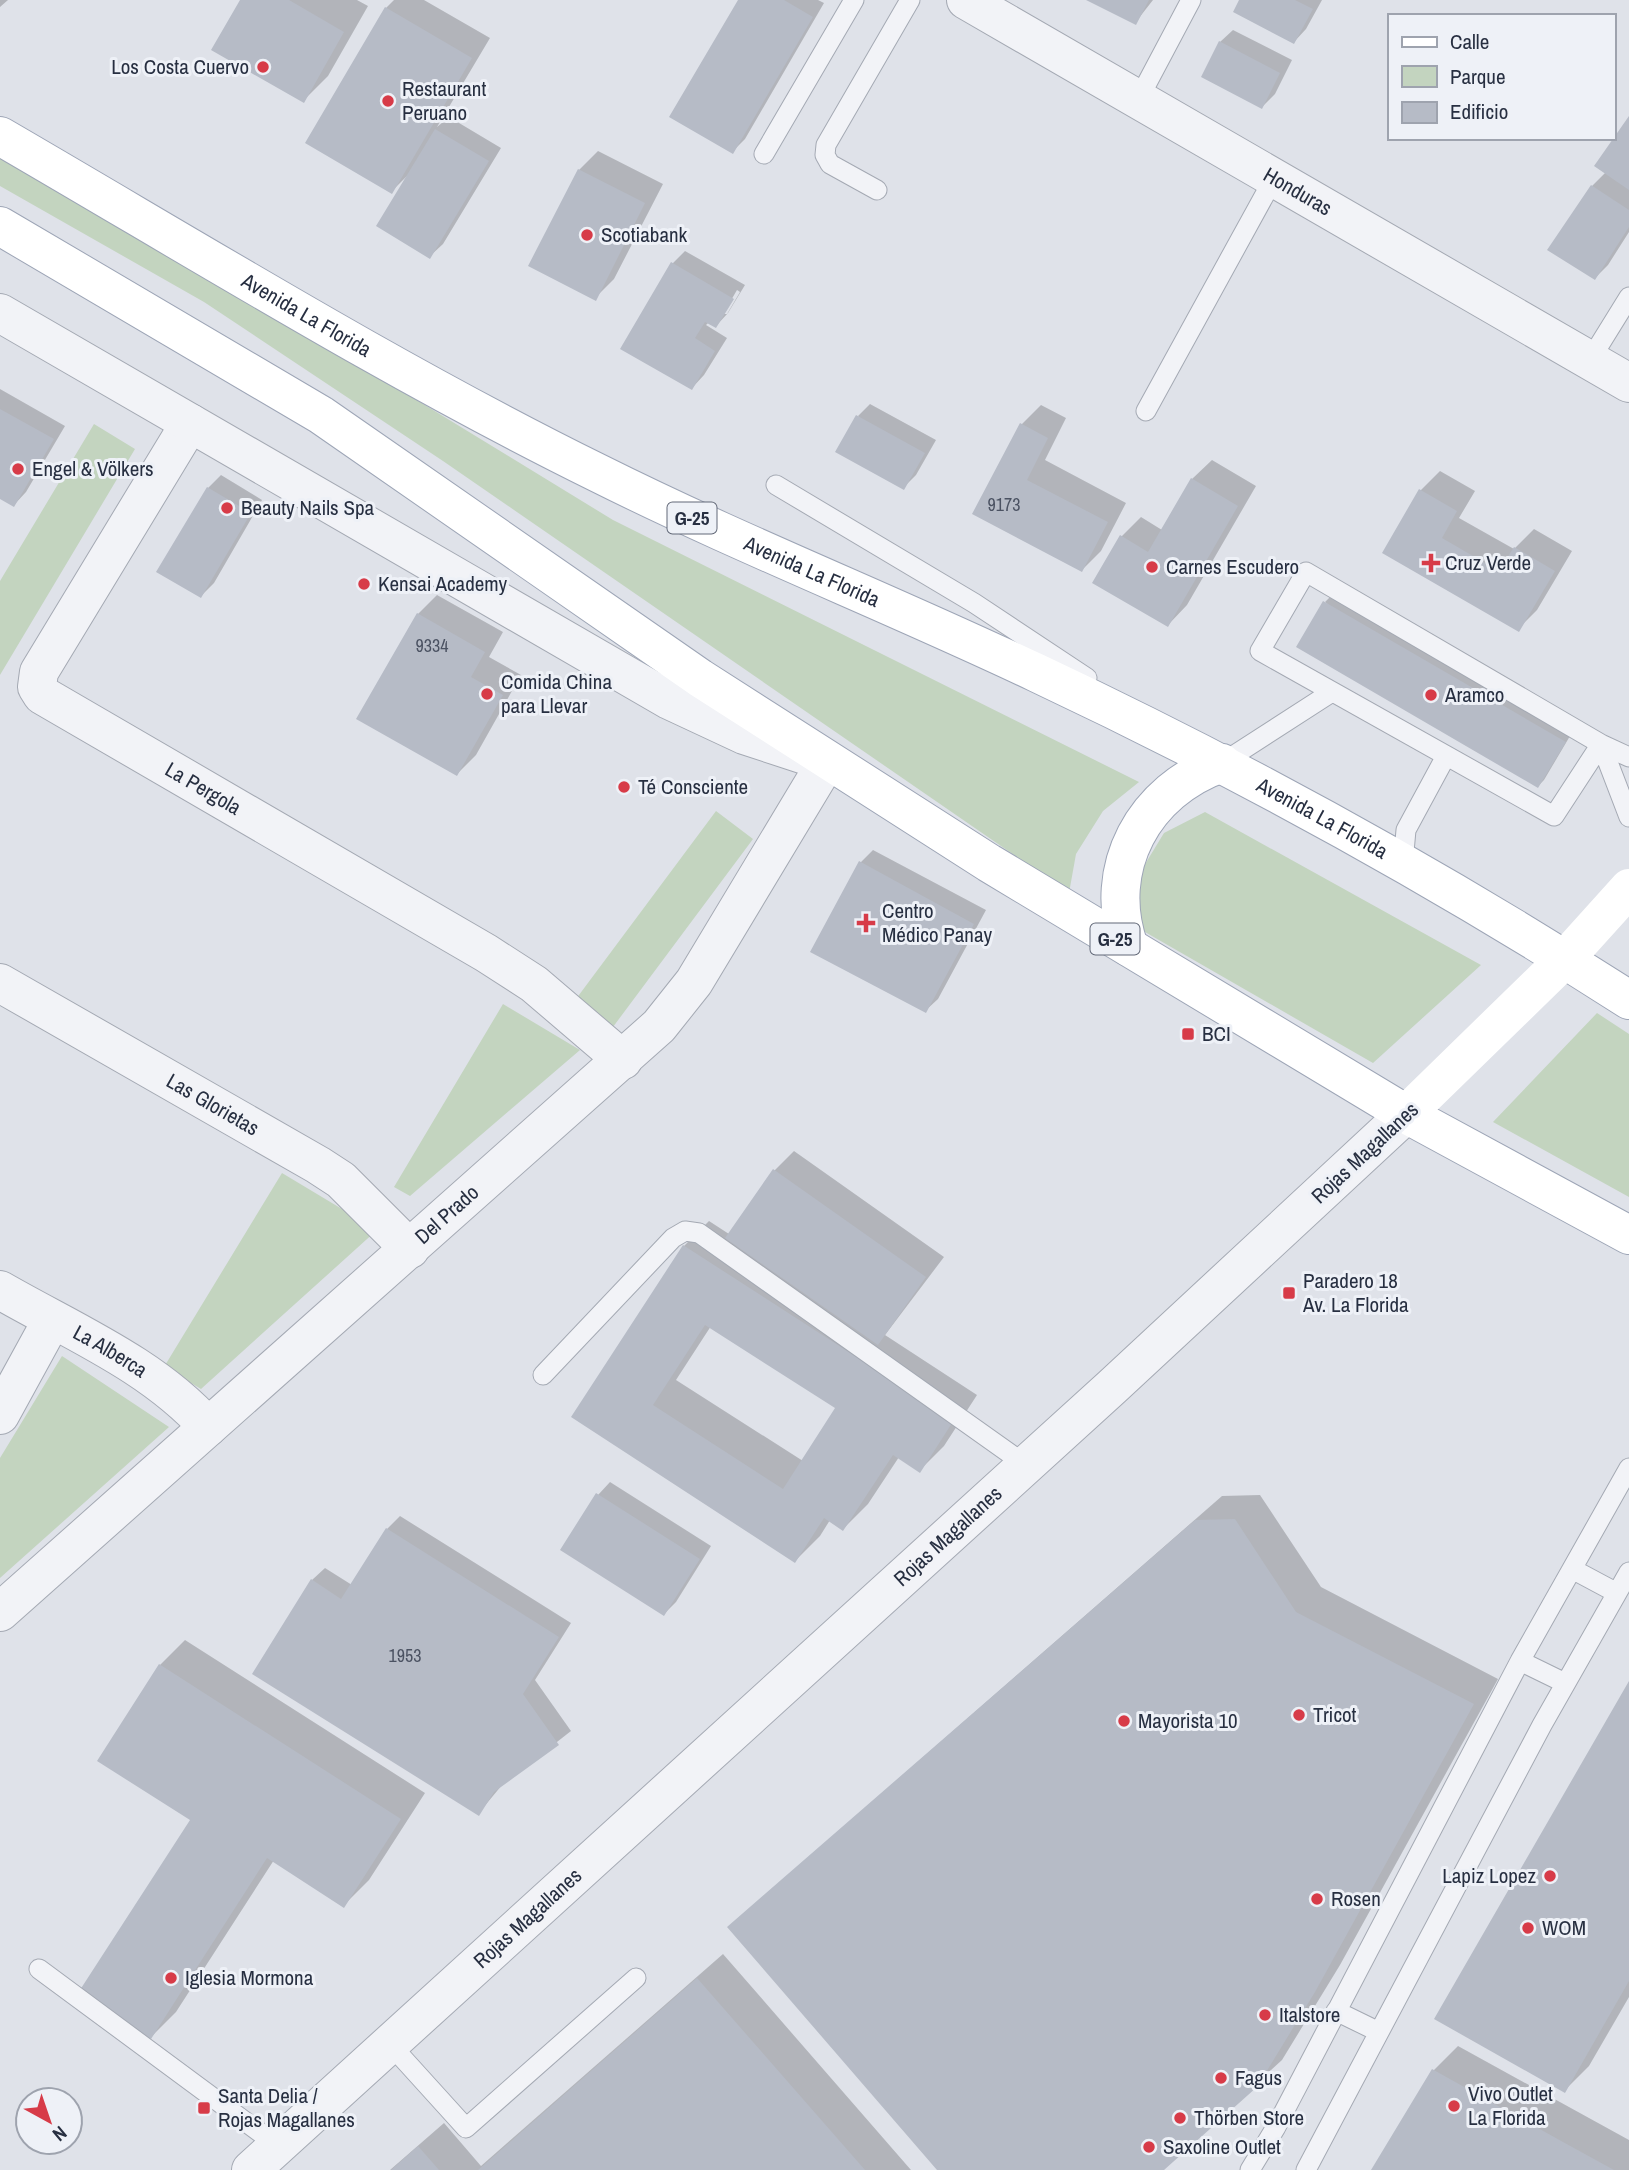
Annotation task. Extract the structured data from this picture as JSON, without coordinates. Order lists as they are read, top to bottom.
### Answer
{
  "streets": {
    "main road": ["Avenida La Florida", "G-25", "Rojas Magallanes"],
    "street": [
      "Honduras",
      "La Pergola",
      "Las Glorietas",
      "Del Prado",
      "La Alberca"
    ]
  },
  "crossings": [
    ["Avenida La Florida", "Rojas Magallanes"],
    ["G-25", "Rojas Magallanes"],
    ["G-25", "Del Prado"],
    ["La Pergola", "Del Prado"],
    ["Las Glorietas", "Del Prado"],
    ["Del Prado", "La Alberca"]
  ],
  "places": {
    "other": [
      "Los Costa Cuervo",
      "Restaurant Peruano",
      "Scotiabank",
      "Engel & Völkers",
      "Beauty Nails Spa",
      "Carnes Escudero",
      "Kensai Academy",
      "Comida China para Llevar",
      "Aramco",
      "Té Consciente",
      "Tricot",
      "Mayorista 10",
      "Lapiz Lopez",
      "Rosen",
      "WOM",
      "Iglesia Mormona",
      "Italstore",
      "Fagus",
      "Vivo Outlet La Florida",
      "Thörben Store",
      "Saxoline Outlet"
    ],
    "health": ["Cruz Verde", "Centro Médico Panay"],
    "transit": ["BCI", "Paradero 18 Av. La Florida", "Santa Delia / Rojas Magallanes"]
  },
  "house_numbers": ["9173", "9334", "1953"],
  "legend": ["Calle", "Parque", "Edificio"],
  "north": "bottom right"
}
